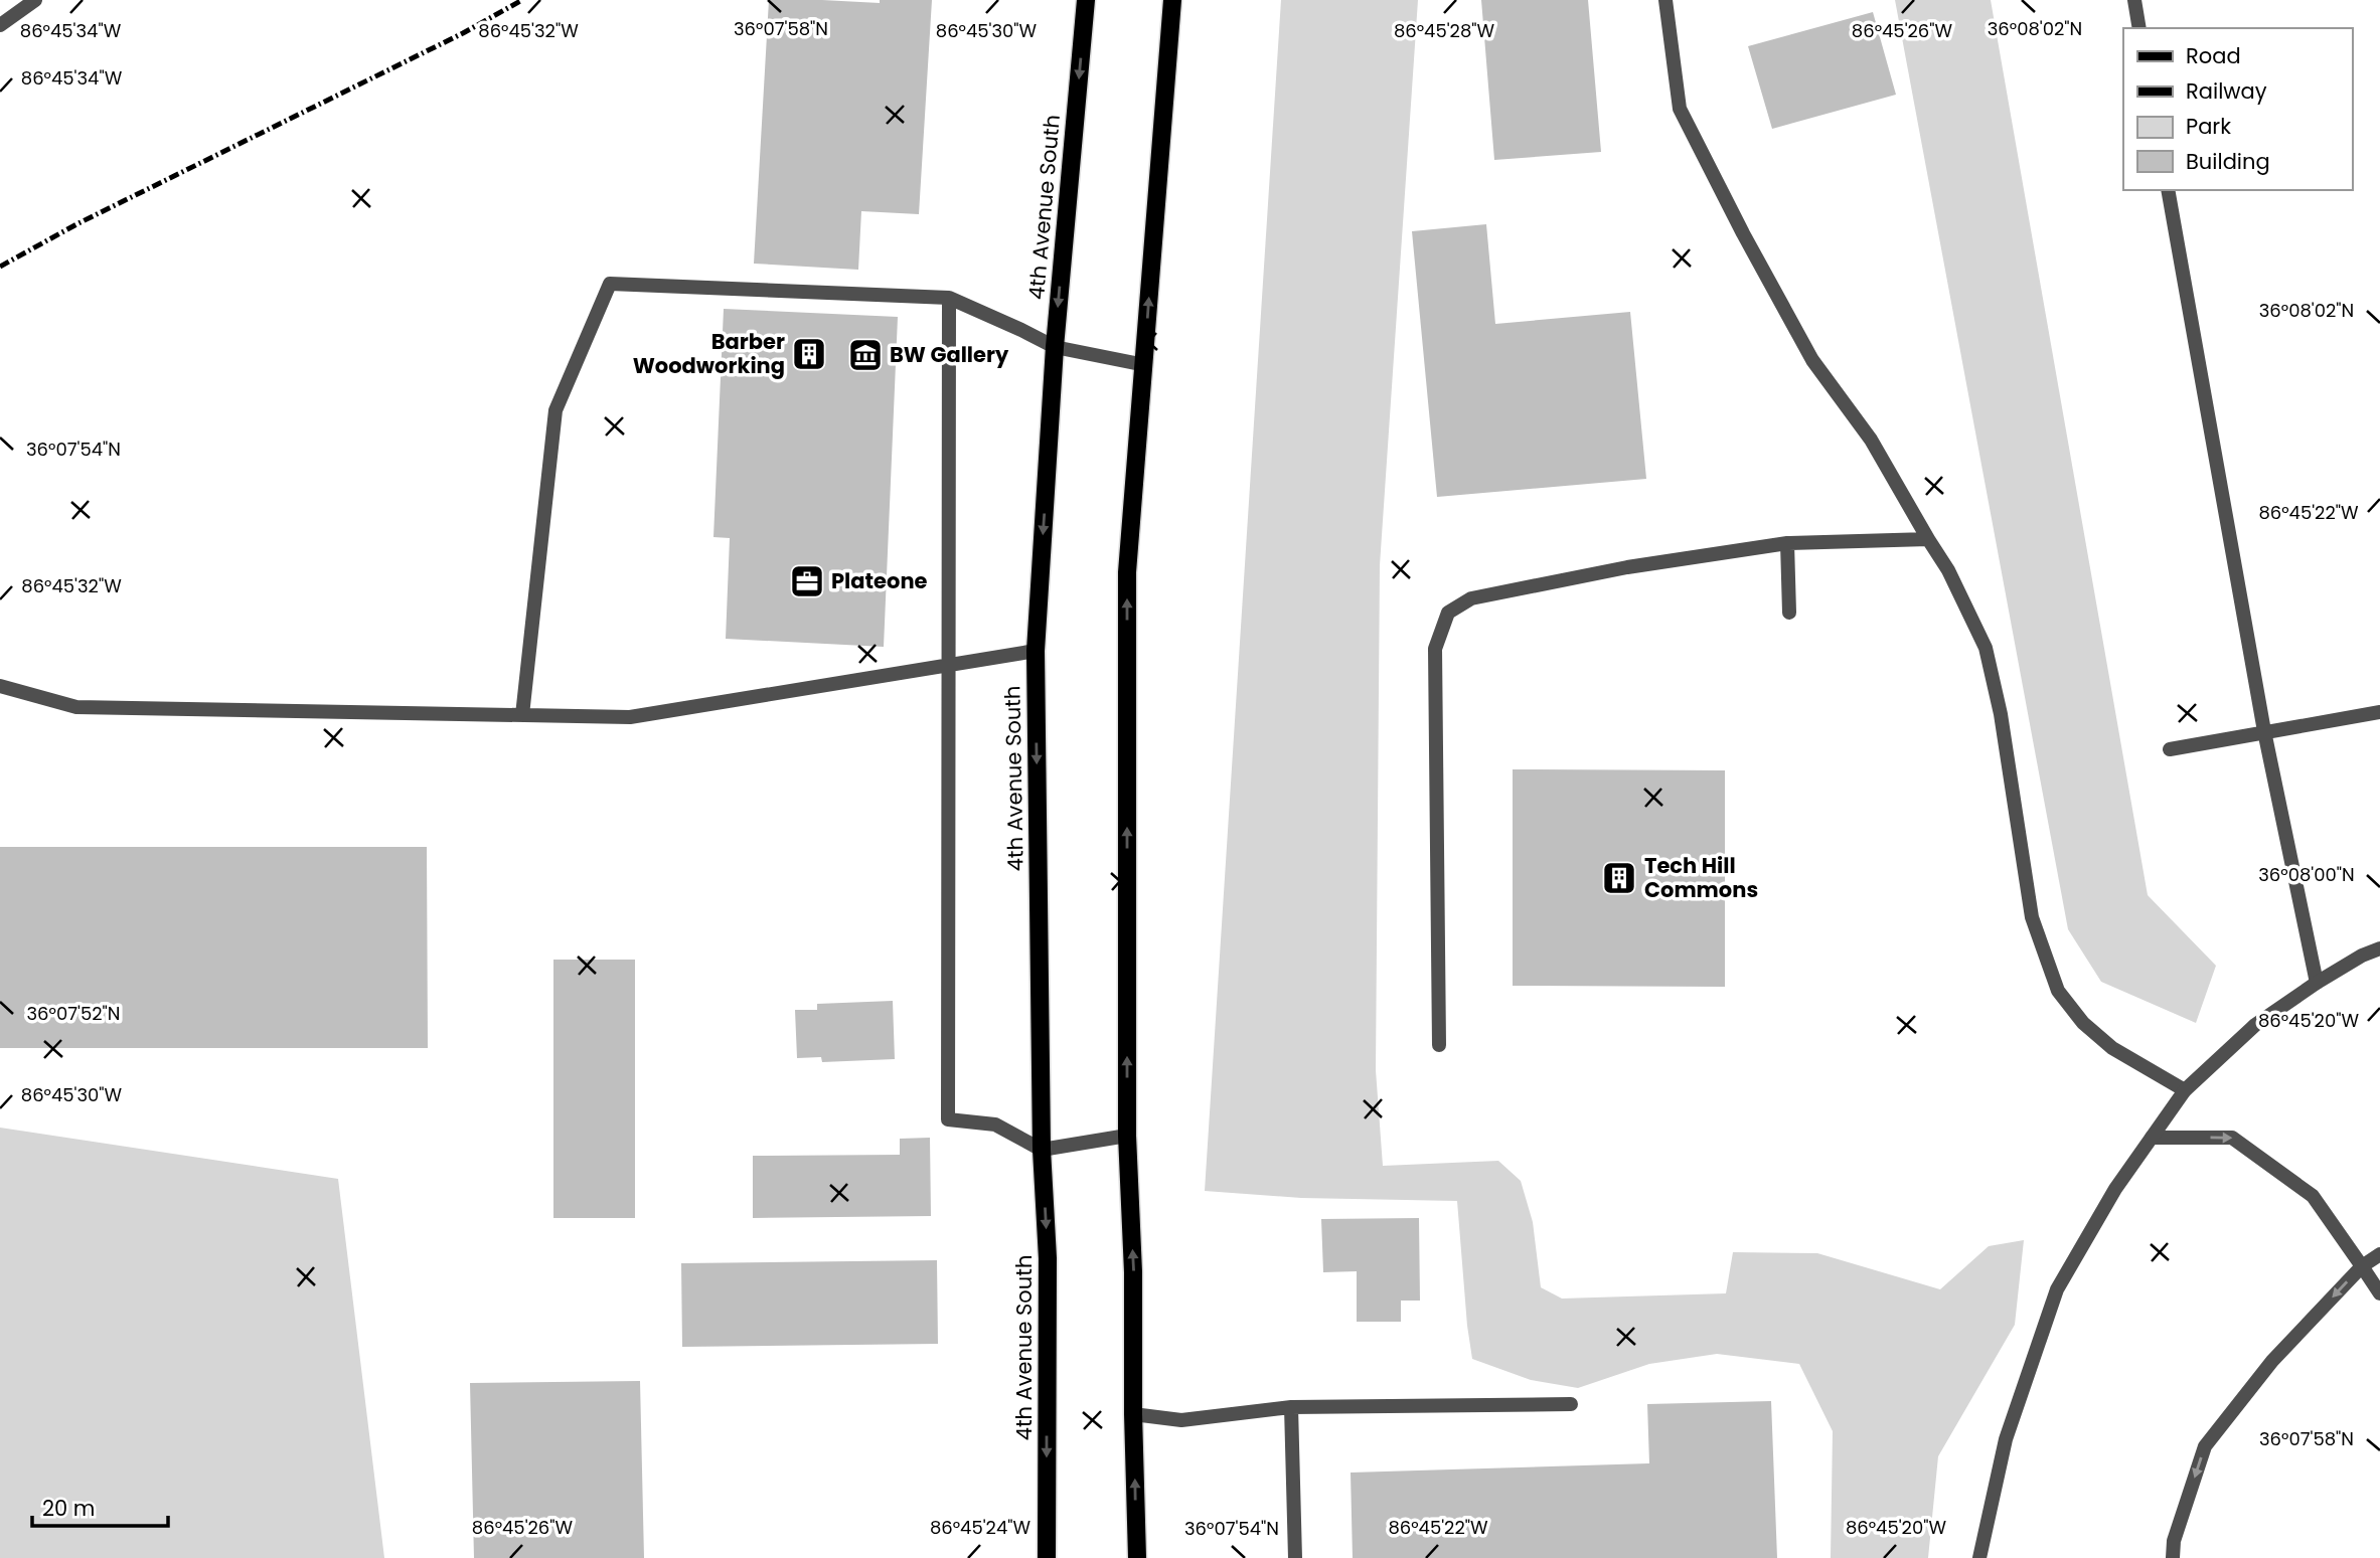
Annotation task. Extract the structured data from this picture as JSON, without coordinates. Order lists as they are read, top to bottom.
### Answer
{
  "streets": {
    "main road": ["4th Avenue South"]
  },
  "places": {
    "building": ["Barber Woodworking", "Tech Hill Commons"],
    "museum": ["BW Gallery"],
    "office": ["Plateone"]
  },
  "legend": [
    "Road",
    "Railway",
    "Park",
    "Building"
  ],
  "scale_bar": "20 m",
  "coordinates": [
    "36°07'58\"N",
    "36°08'02\"N",
    "86°45'34\"W",
    "86°45'32\"W",
    "86°45'30\"W",
    "86°45'28\"W",
    "86°45'26\"W",
    "36°07'54\"N",
    "86°45'22\"W",
    "36°08'00\"N",
    "36°07'52\"N",
    "86°45'20\"W",
    "86°45'24\"W"
  ]
}
